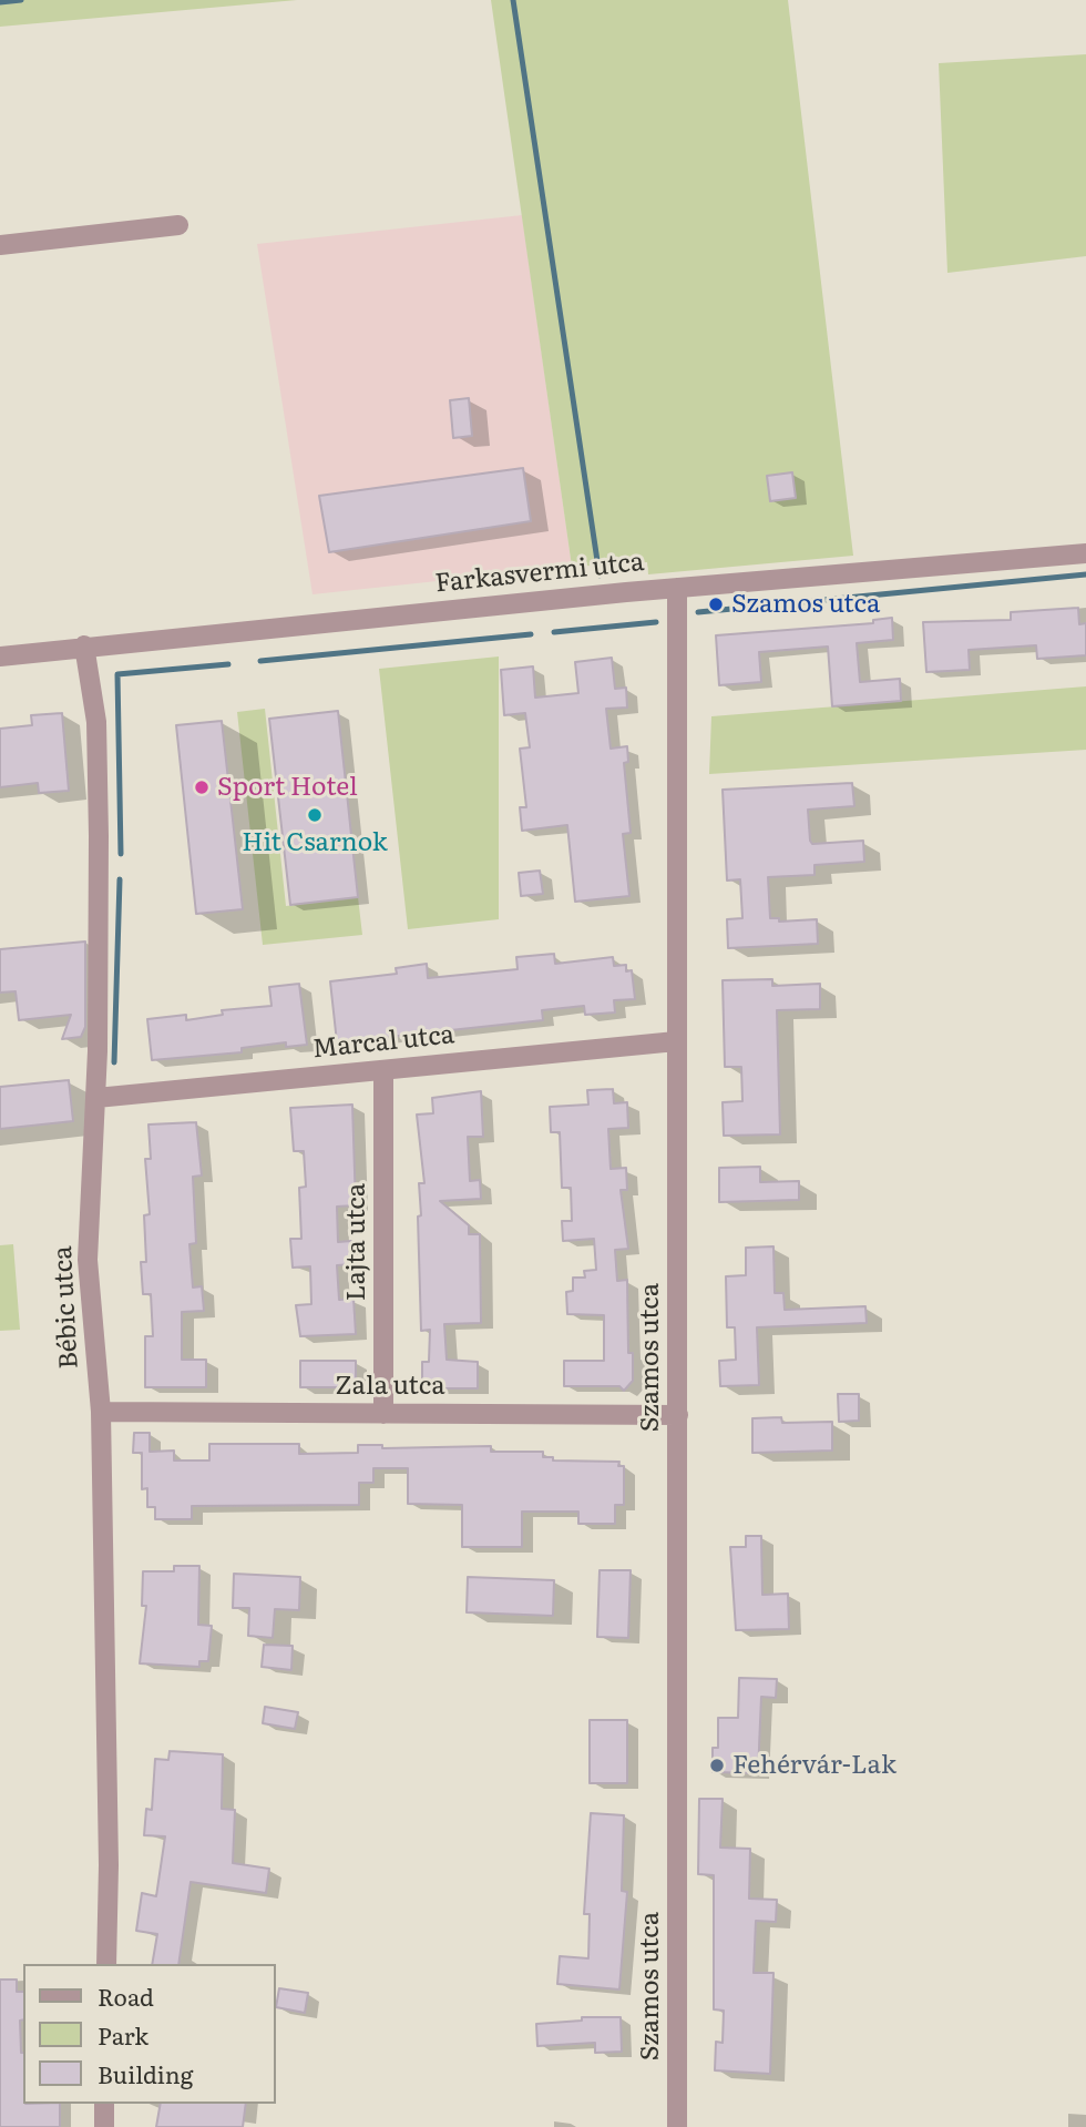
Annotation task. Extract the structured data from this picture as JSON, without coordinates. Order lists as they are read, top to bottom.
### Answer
{
  "streets": {
    "street": [
      "Farkasvermi utca",
      "Marcal utca",
      "Lajta utca",
      "Bébic utca",
      "Szamos utca",
      "Zala utca"
    ]
  },
  "crossings": [
    ["Farkasvermi utca", "Bébic utca"],
    ["Farkasvermi utca", "Szamos utca"],
    ["Marcal utca", "Lajta utca"],
    ["Marcal utca", "Bébic utca"],
    ["Marcal utca", "Szamos utca"],
    ["Lajta utca", "Zala utca"],
    ["Bébic utca", "Zala utca"],
    ["Szamos utca", "Zala utca"]
  ],
  "places": [
    "Szamos utca",
    "Sport Hotel",
    "Hit Csarnok",
    "Fehérvár-Lak"
  ],
  "legend": ["Road", "Park", "Building"]
}
